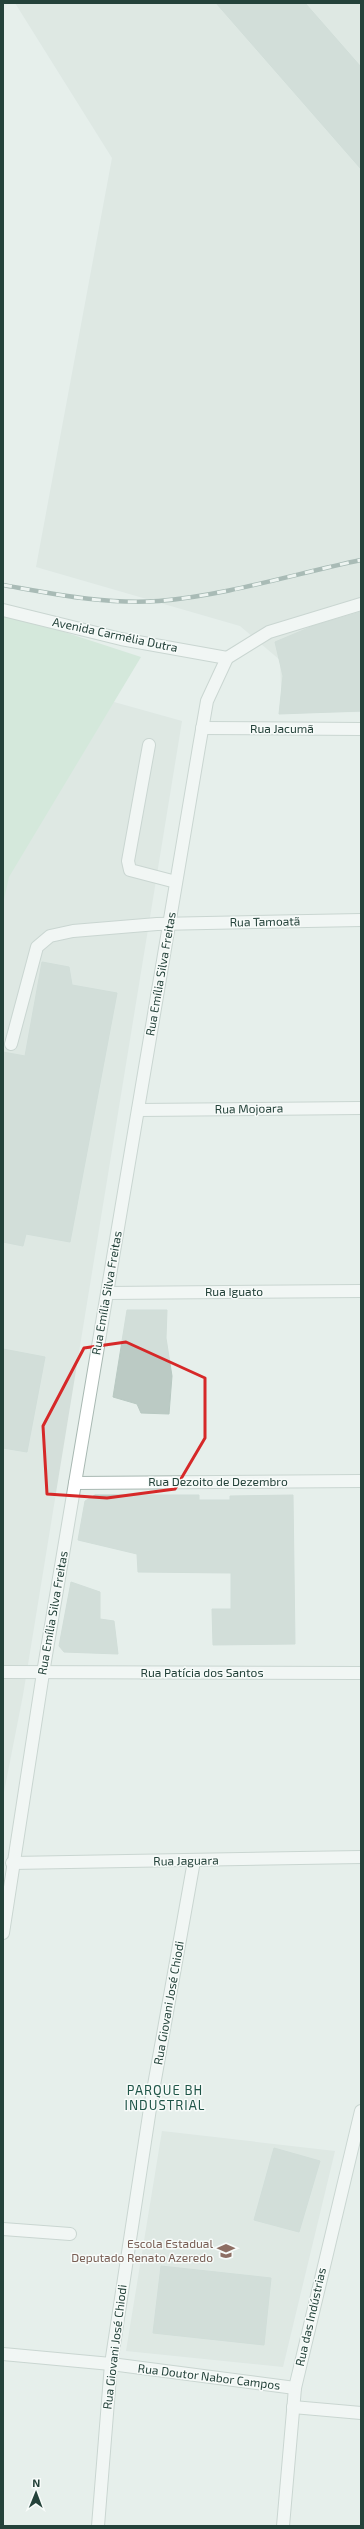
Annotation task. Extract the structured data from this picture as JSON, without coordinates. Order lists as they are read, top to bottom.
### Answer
{
  "streets": {
    "street": [
      "Avenida Carmélia Dutra",
      "Rua Jacumã",
      "Rua Tamoatã",
      "Rua Emília Silva Freitas",
      "Rua Mojoara",
      "Rua Iguato",
      "Rua Dezoito de Dezembro",
      "Rua Patícia dos Santos",
      "Rua Jaguara",
      "Rua Giovani José Chiodi",
      "Rua das Indústrias",
      "Rua Doutor Nabor Campos"
    ]
  },
  "crossings": [
    ["Avenida Carmélia Dutra", "Rua Emília Silva Freitas"],
    ["Rua Jacumã", "Rua Emília Silva Freitas"],
    ["Rua Tamoatã", "Rua Emília Silva Freitas"],
    ["Rua Emília Silva Freitas", "Rua Mojoara"],
    ["Rua Emília Silva Freitas", "Rua Iguato"],
    ["Rua Emília Silva Freitas", "Rua Dezoito de Dezembro"],
    ["Rua Emília Silva Freitas", "Rua Patícia dos Santos"],
    ["Rua Emília Silva Freitas", "Rua Jaguara"],
    ["Rua Jaguara", "Rua Giovani José Chiodi"],
    ["Rua Giovani José Chiodi", "Rua Doutor Nabor Campos"],
    ["Rua das Indústrias", "Rua Doutor Nabor Campos"]
  ],
  "districts": ["PARQUE BH INDUSTRIAL"],
  "places": {
    "school or university": ["Escola Estadual Deputado Renato Azeredo"]
  },
  "north": "top"
}
